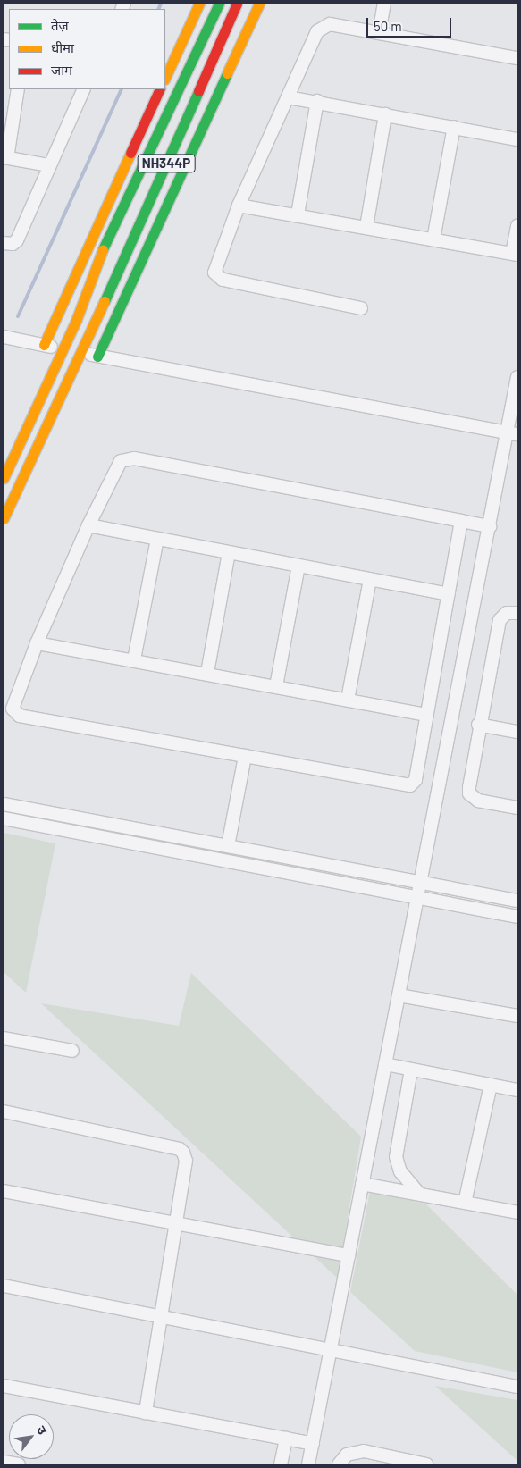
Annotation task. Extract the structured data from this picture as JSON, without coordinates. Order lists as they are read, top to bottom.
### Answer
{
  "streets": {
    "main road": ["NH344P"]
  },
  "legend": ["तेज़", "धीमा", "जाम"],
  "scale_bar": "50 m",
  "north": "top right"
}
